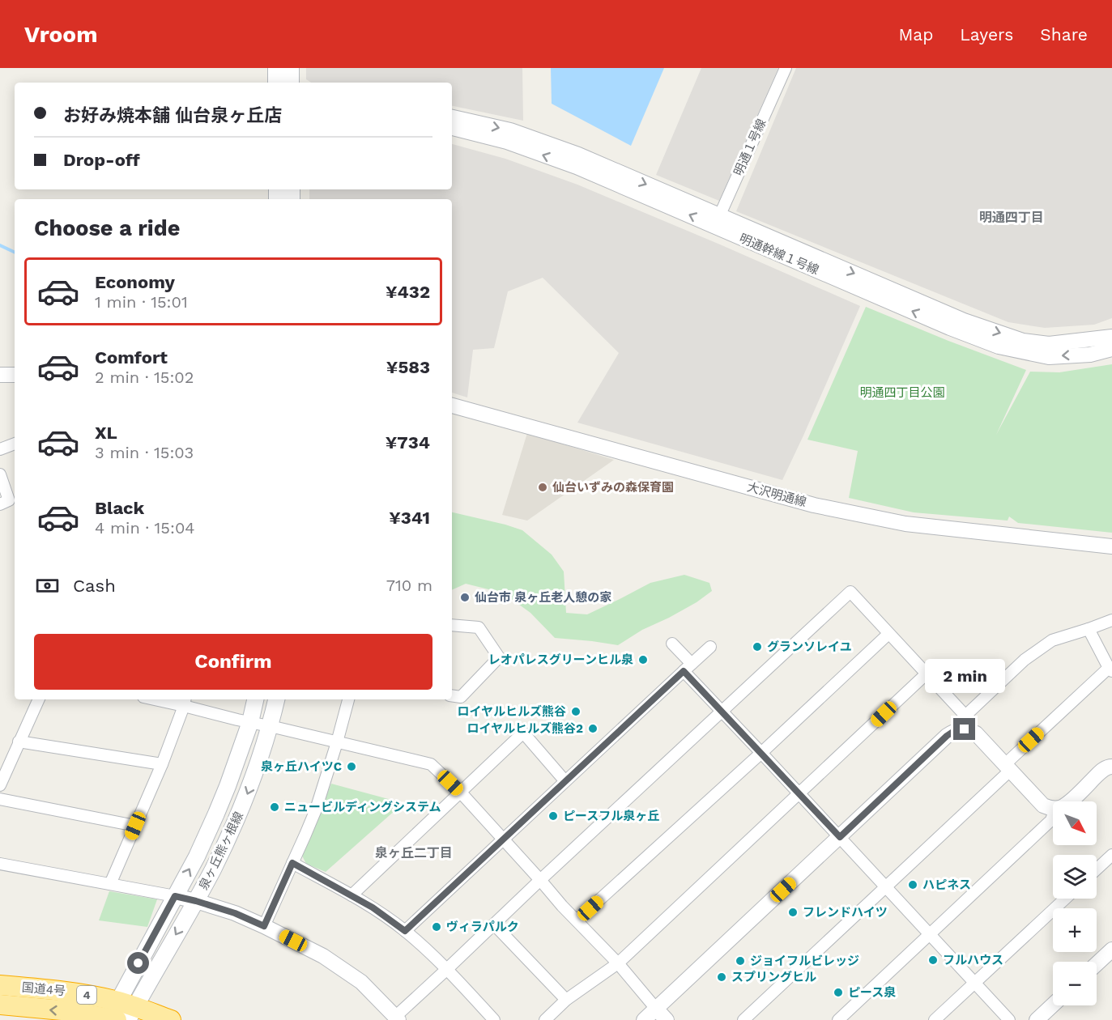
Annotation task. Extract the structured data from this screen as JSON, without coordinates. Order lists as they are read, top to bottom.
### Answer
{
  "streets": {
    "highway": ["国道4号", "4"],
    "main road": ["泉ヶ丘熊ヶ根線"],
    "street": ["明通１号線", "明通幹線１号線", "大沢明通線"]
  },
  "crossings": [
    ["明通１号線", "明通幹線１号線"],
    ["泉ヶ丘熊ヶ根線", "国道4号"]
  ],
  "districts": ["明通四丁目", "泉ヶ丘二丁目"],
  "parks": ["明通四丁目公園"],
  "places": [
    "仙台いずみの森保育園",
    "仙台市 泉ヶ丘老人憩の家",
    "グランソレイユ",
    "レオパレスグリーンヒル泉",
    "ロイヤルヒルズ熊谷",
    "ロイヤルヒルズ熊谷2",
    "泉ヶ丘ハイツC",
    "ニュービルディングシステム",
    "ピースフル泉ヶ丘",
    "ハピネス",
    "フレンドハイツ",
    "ヴィラパルク",
    "フルハウス",
    "ジョイフルビレッジ",
    "スプリングヒル",
    "ピース泉"
  ],
  "north": "bottom right",
  "page": {
    "header": "Vroom",
    "nav": ["Map", "Layers", "Share"],
    "banner": ["お好み焼本舗 仙台泉ヶ丘店", "Drop-off"],
    "heading": "Choose a ride",
    "list": [
      {
        "name": "Economy",
        "note": "1 min · 15:01",
        "value": "¥432"
      },
      {
        "name": "Comfort",
        "note": "2 min · 15:02",
        "value": "¥583"
      },
      {
        "name": "XL",
        "note": "3 min · 15:03",
        "value": "¥734"
      },
      {
        "name": "Black",
        "note": "4 min · 15:04",
        "value": "¥341"
      }
    ],
    "pay": ["Cash", "710 m"],
    "buttons": "Confirm",
    "bubble": "2 min",
    "map_buttons": ["+", "−"]
  }
}
